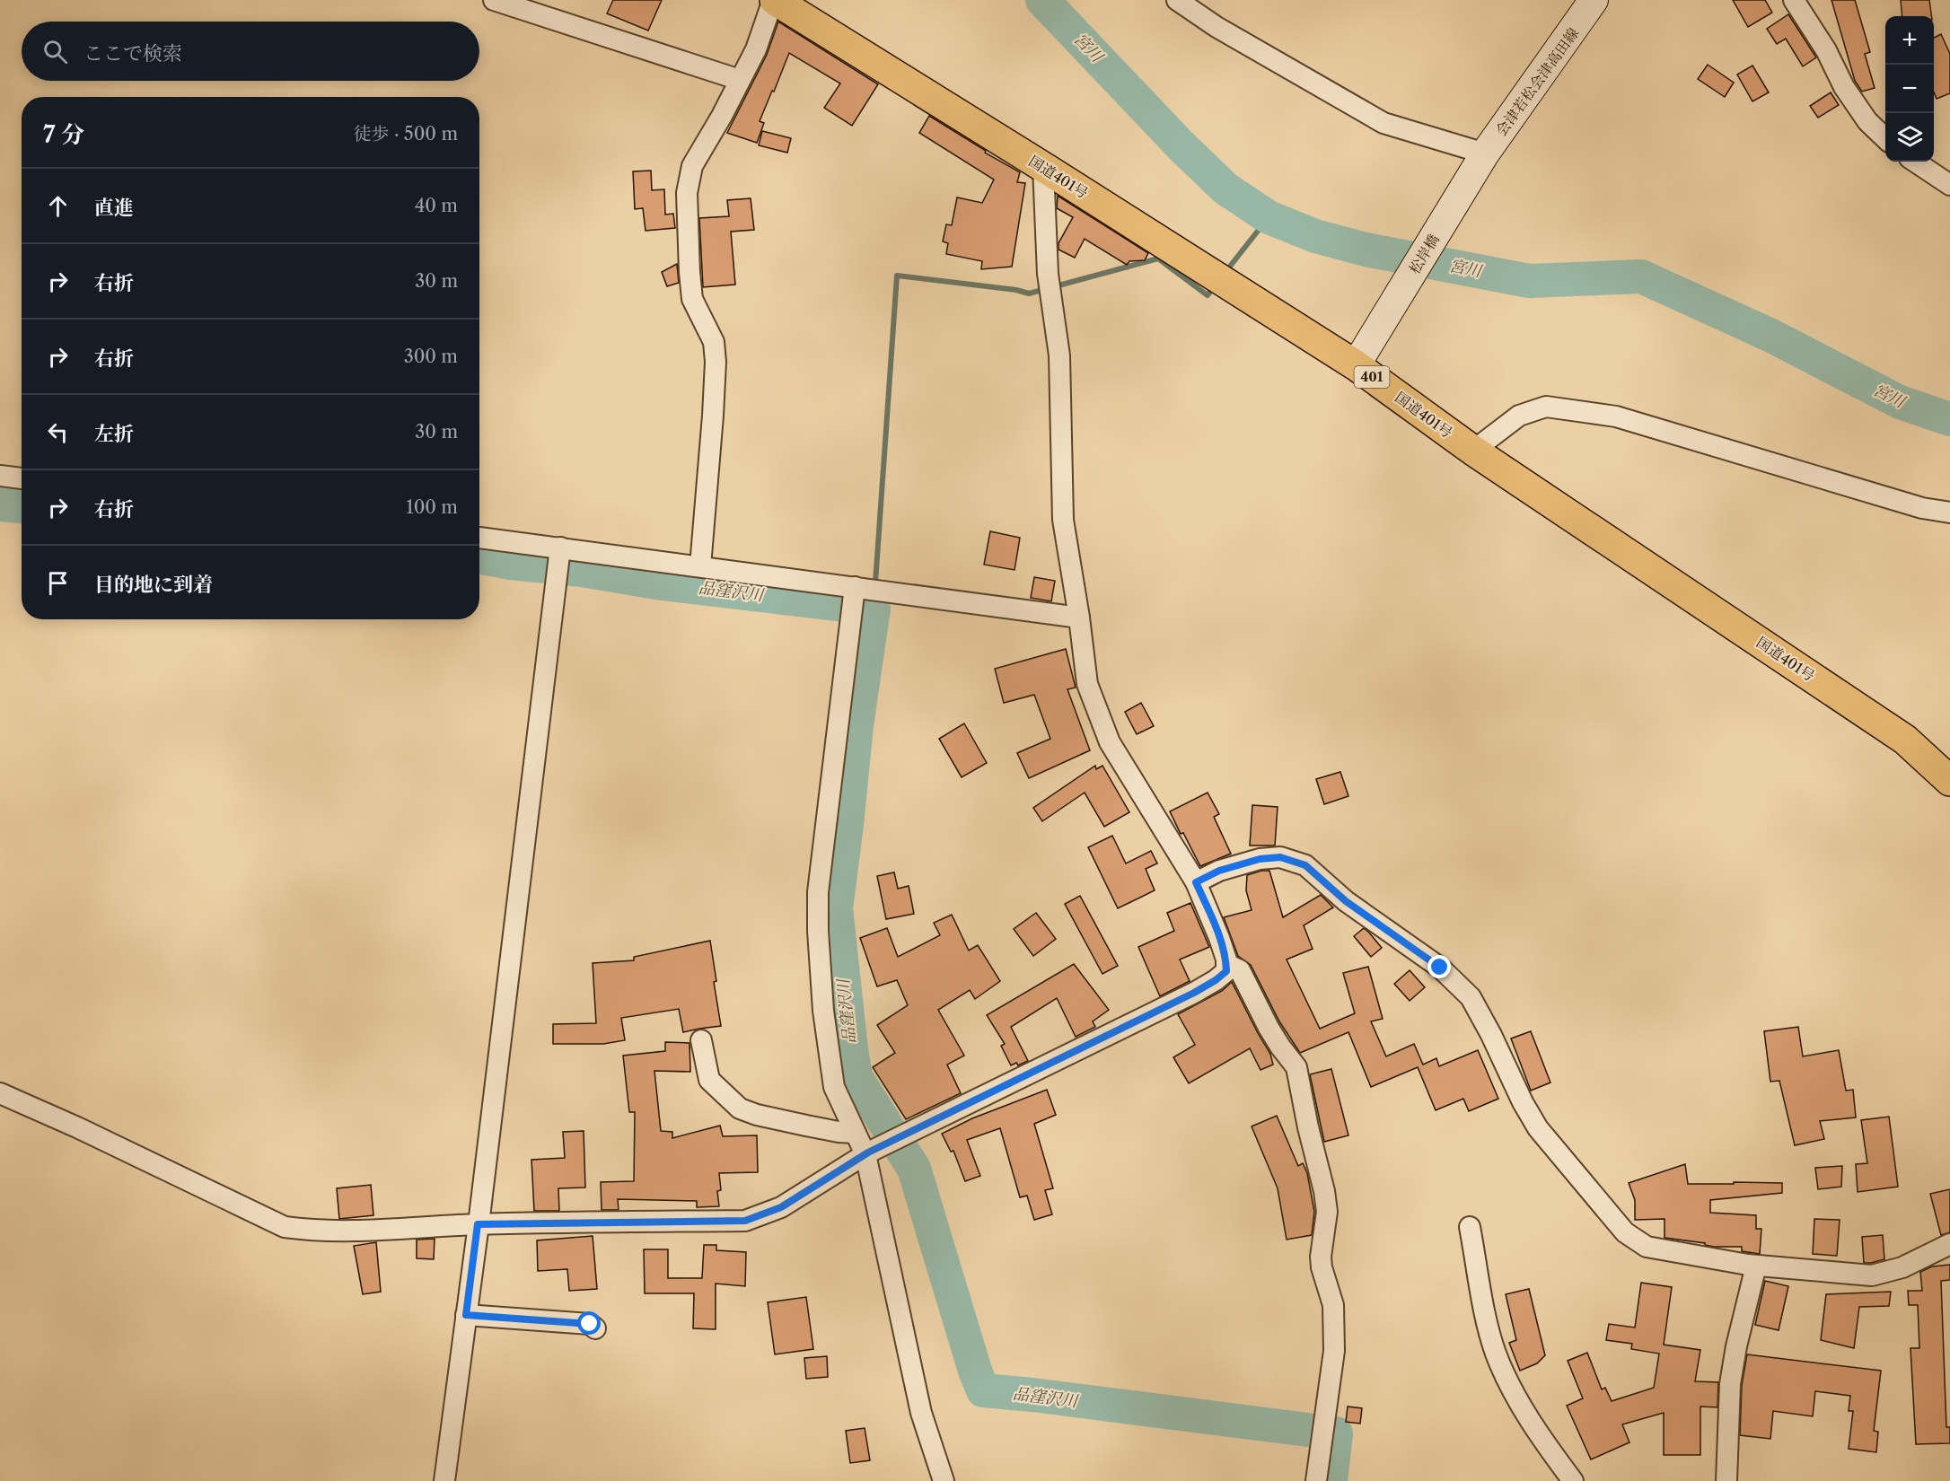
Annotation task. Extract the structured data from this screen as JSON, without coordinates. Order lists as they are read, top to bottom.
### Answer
{
  "streets": {
    "highway": ["国道401号", "401"],
    "main road": ["会津若松会津高田線", "松岸橋"]
  },
  "crossings": [
    ["会津若松会津高田線", "松岸橋"],
    ["国道401号", "松岸橋"]
  ],
  "water": ["宮川", "品窪沢川"],
  "page": {
    "map_buttons": ["+", "−"],
    "search": "ここで検索",
    "heading": ["7 分", "徒歩 · 500 m"],
    "list": [
      ["直進", "40 m"],
      ["右折", "30 m"],
      ["右折", "300 m"],
      ["左折", "30 m"],
      ["右折", "100 m"],
      "目的地に到着"
    ]
  }
}
